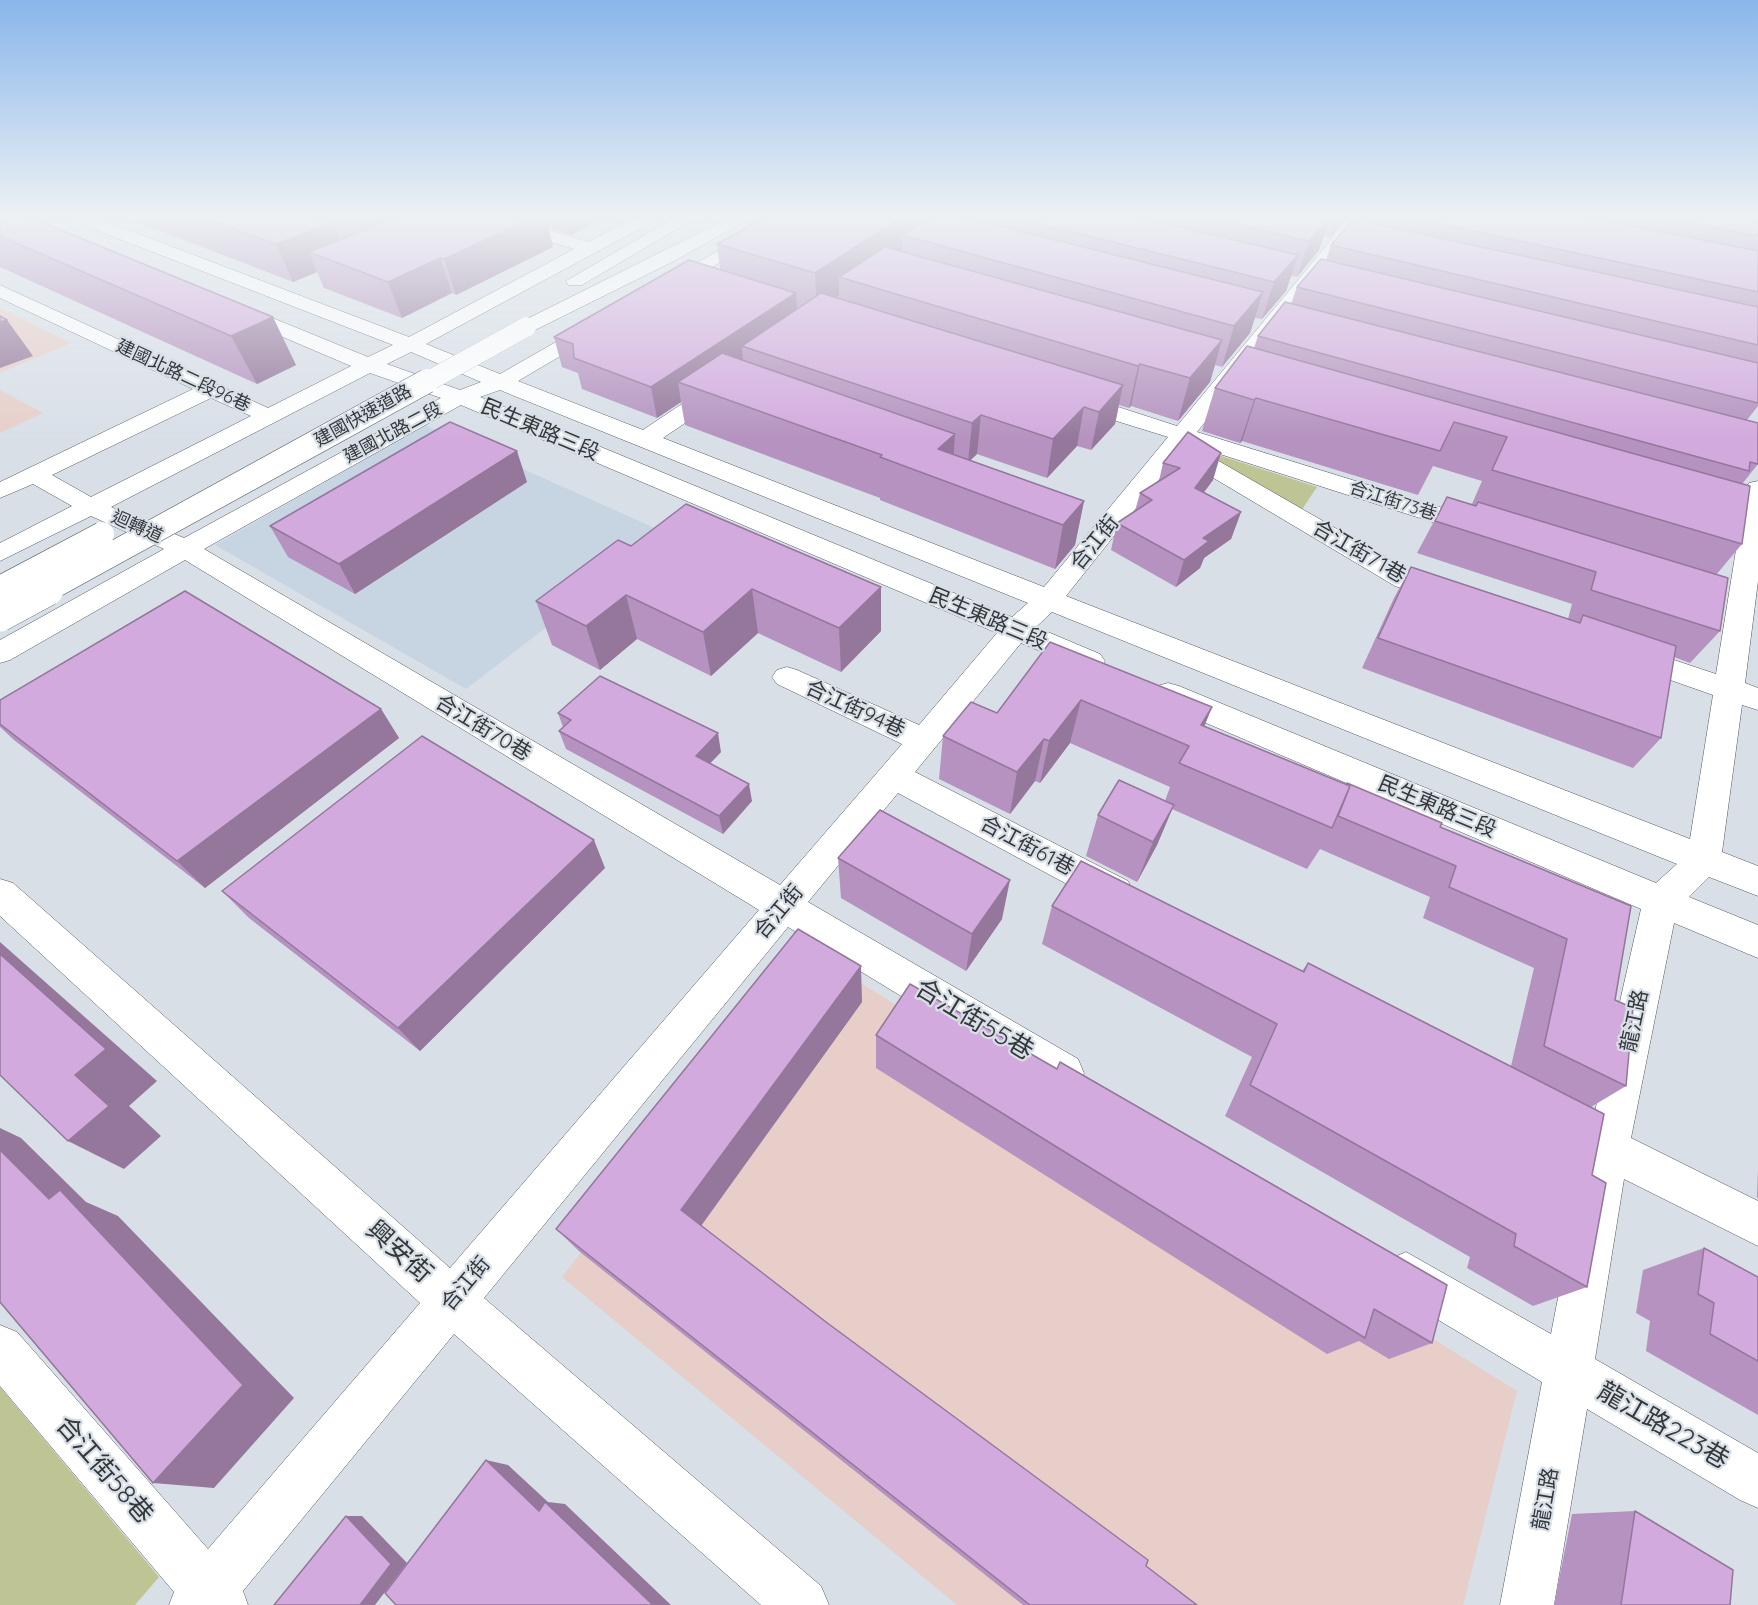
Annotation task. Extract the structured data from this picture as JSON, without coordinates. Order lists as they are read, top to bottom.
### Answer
{
  "streets": {
    "main road": [
      "建國北路二段96巷",
      "建國快速道路",
      "民生東路三段",
      "建國北路二段",
      "合江街73巷",
      "迴轉道",
      "合江街",
      "合江街71巷",
      "合江街94巷",
      "合江街70巷",
      "合江街61巷",
      "合江街55巷",
      "龍江路",
      "興安街",
      "龍江路223巷",
      "合江街58巷"
    ]
  },
  "crossings": [
    ["民生東路三段", "建國北路二段"],
    ["民生東路三段", "合江街"],
    ["民生東路三段", "龍江路"],
    ["建國北路二段", "迴轉道"],
    ["建國北路二段", "合江街70巷"],
    ["合江街73巷", "合江街"],
    ["合江街73巷", "合江街71巷"],
    ["迴轉道", "合江街70巷"],
    ["合江街", "合江街71巷"],
    ["合江街", "合江街94巷"],
    ["合江街", "合江街70巷"],
    ["合江街", "合江街61巷"],
    ["合江街", "合江街55巷"],
    ["合江街", "興安街"],
    ["合江街", "合江街58巷"],
    ["合江街70巷", "合江街55巷"],
    ["龍江路", "龍江路223巷"]
  ]
}
